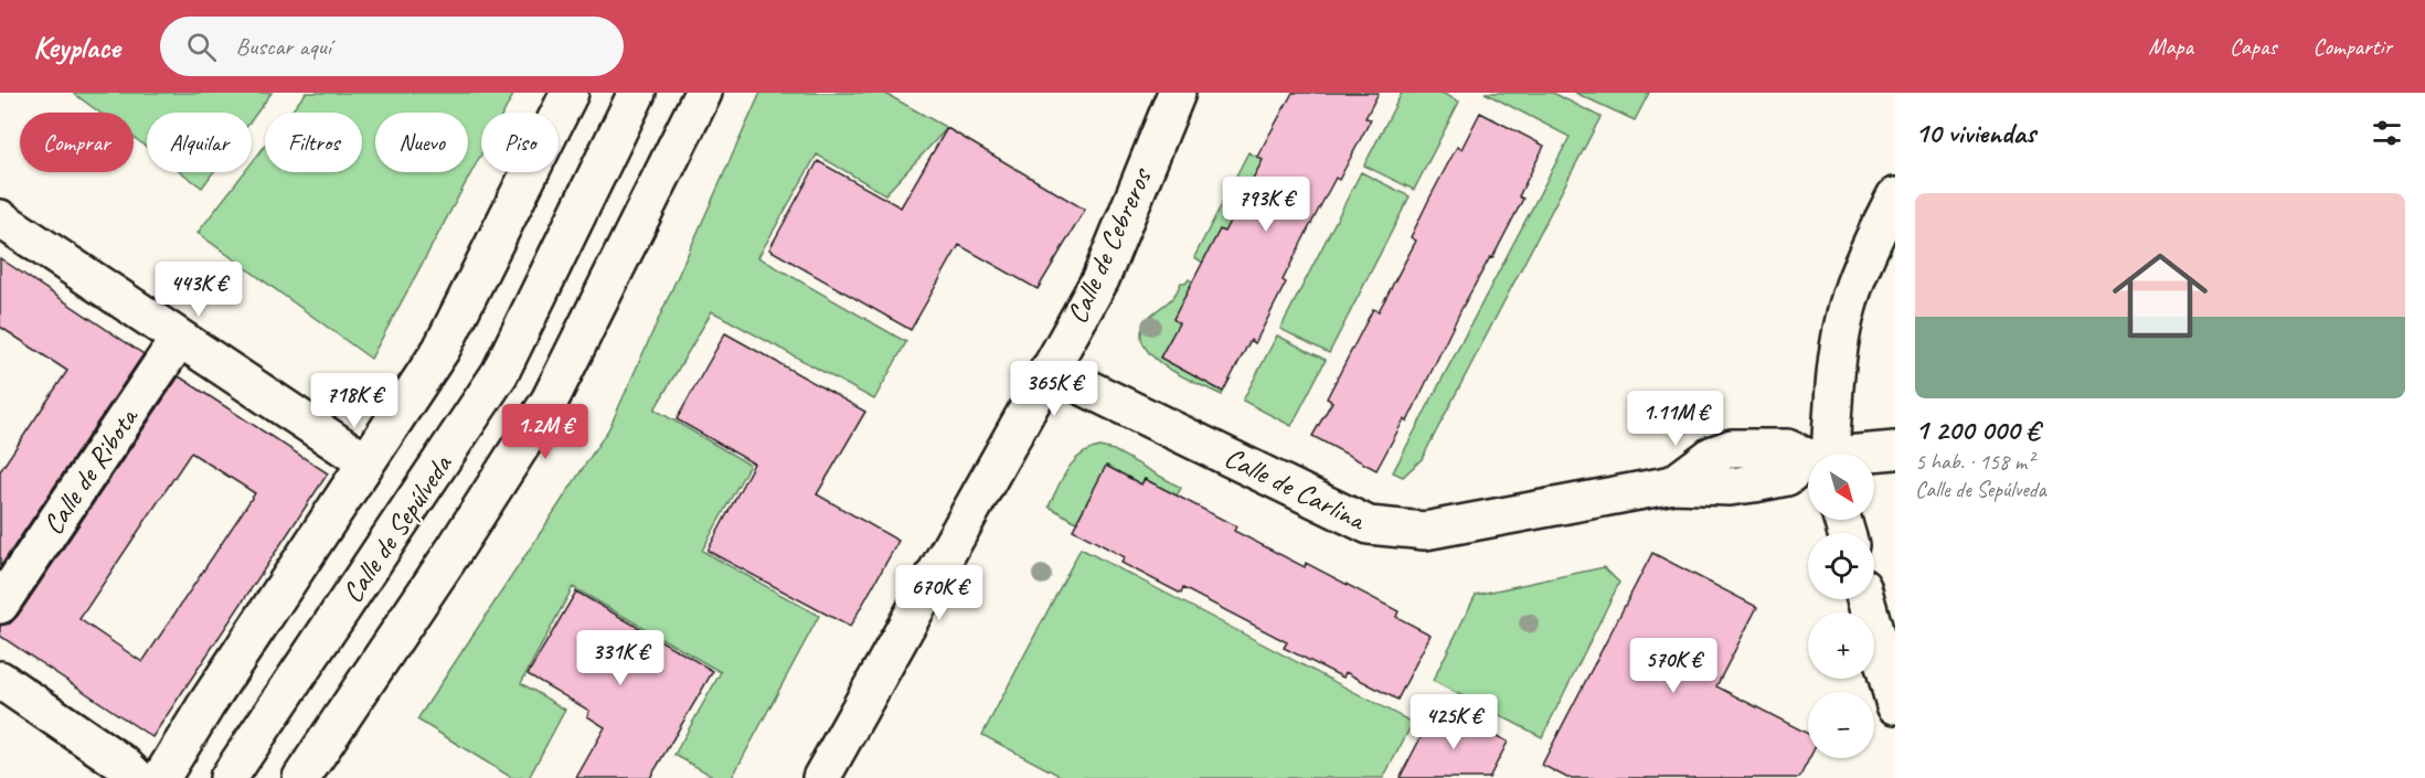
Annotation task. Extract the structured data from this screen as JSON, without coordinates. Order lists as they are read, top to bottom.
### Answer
{
  "streets": {
    "main road": [
      "Calle de Cebreros",
      "Calle de Ribota",
      "Calle de Carlina",
      "Calle de Sepúlveda"
    ]
  },
  "crossings": [
    ["Calle de Cebreros", "Calle de Carlina"]
  ],
  "north": "bottom right",
  "page": {
    "header": "Keyplace",
    "search": "Buscar aquí",
    "nav": ["Mapa", "Capas", "Compartir"],
    "heading": "10 viviendas",
    "chip": [
      "Comprar",
      "Alquilar",
      "Filtros",
      "Nuevo",
      "Piso"
    ],
    "list": [
      {
        "name": "1 200 000 €",
        "note": "5 hab. · 158 m² · Calle de Sepúlveda"
      }
    ],
    "price": [
      "793K €",
      "443K €",
      "365K €",
      "718K €",
      "1.11M €",
      "1.2M €",
      "670K €",
      "331K €",
      "570K €",
      "425K €"
    ],
    "map_buttons": ["+", "−"]
  }
}
